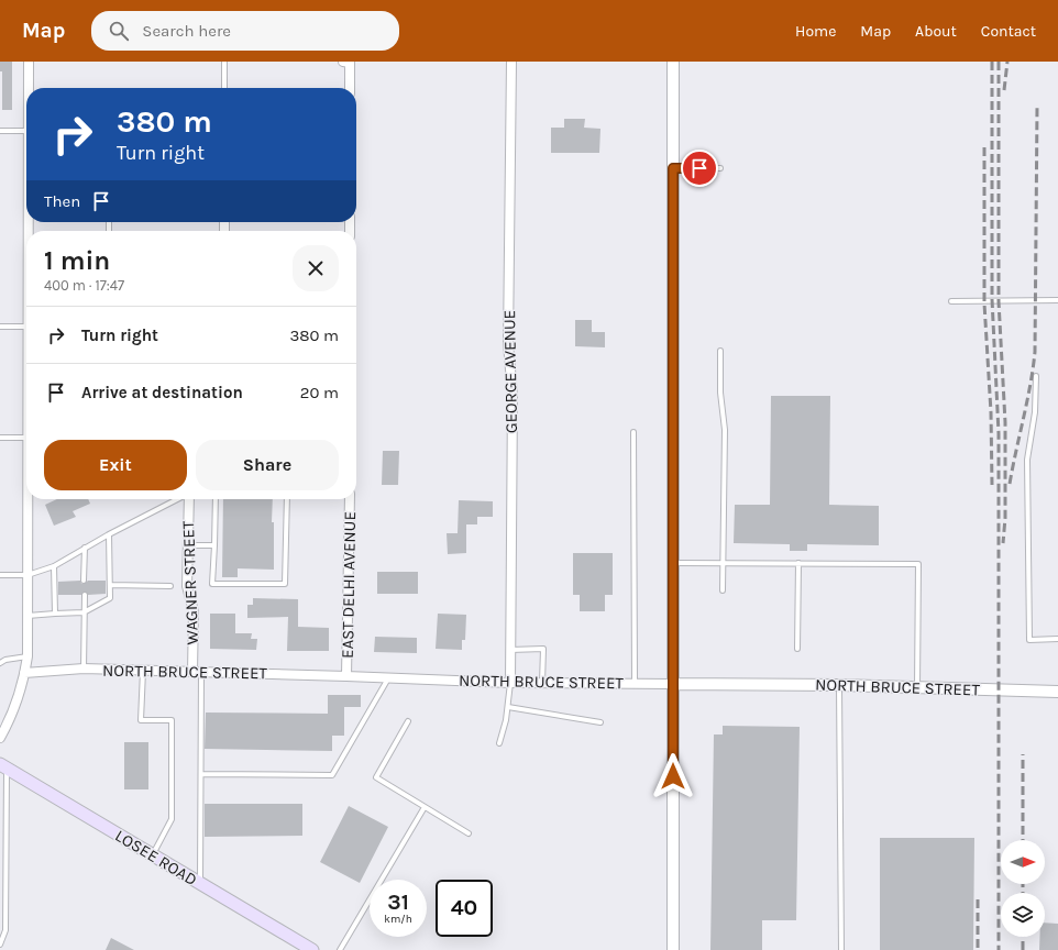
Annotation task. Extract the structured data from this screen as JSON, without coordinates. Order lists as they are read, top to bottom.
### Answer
{
  "streets": {
    "main road": ["LOSEE ROAD"],
    "street": [
      "GEORGE AVENUE",
      "WAGNER STREET",
      "EAST DELHI AVENUE",
      "NORTH BRUCE STREET"
    ]
  },
  "crossings": [
    ["GEORGE AVENUE", "NORTH BRUCE STREET"],
    ["WAGNER STREET", "NORTH BRUCE STREET"],
    ["EAST DELHI AVENUE", "NORTH BRUCE STREET"]
  ],
  "north": "right",
  "page": {
    "header": "Map",
    "search": "Search here",
    "nav": [
      "Home",
      "Map",
      "About",
      "Contact"
    ],
    "turn": ["380 m", "Turn right"],
    "then": "Then",
    "heading": ["1 min", "400 m · 17:47"],
    "list": [
      {
        "name": "Turn right",
        "value": "380 m"
      },
      {
        "name": "Arrive at destination",
        "value": "20 m"
      }
    ],
    "buttons": ["Exit", "Share"],
    "speed": "31 km/h",
    "limit": "40"
  }
}
